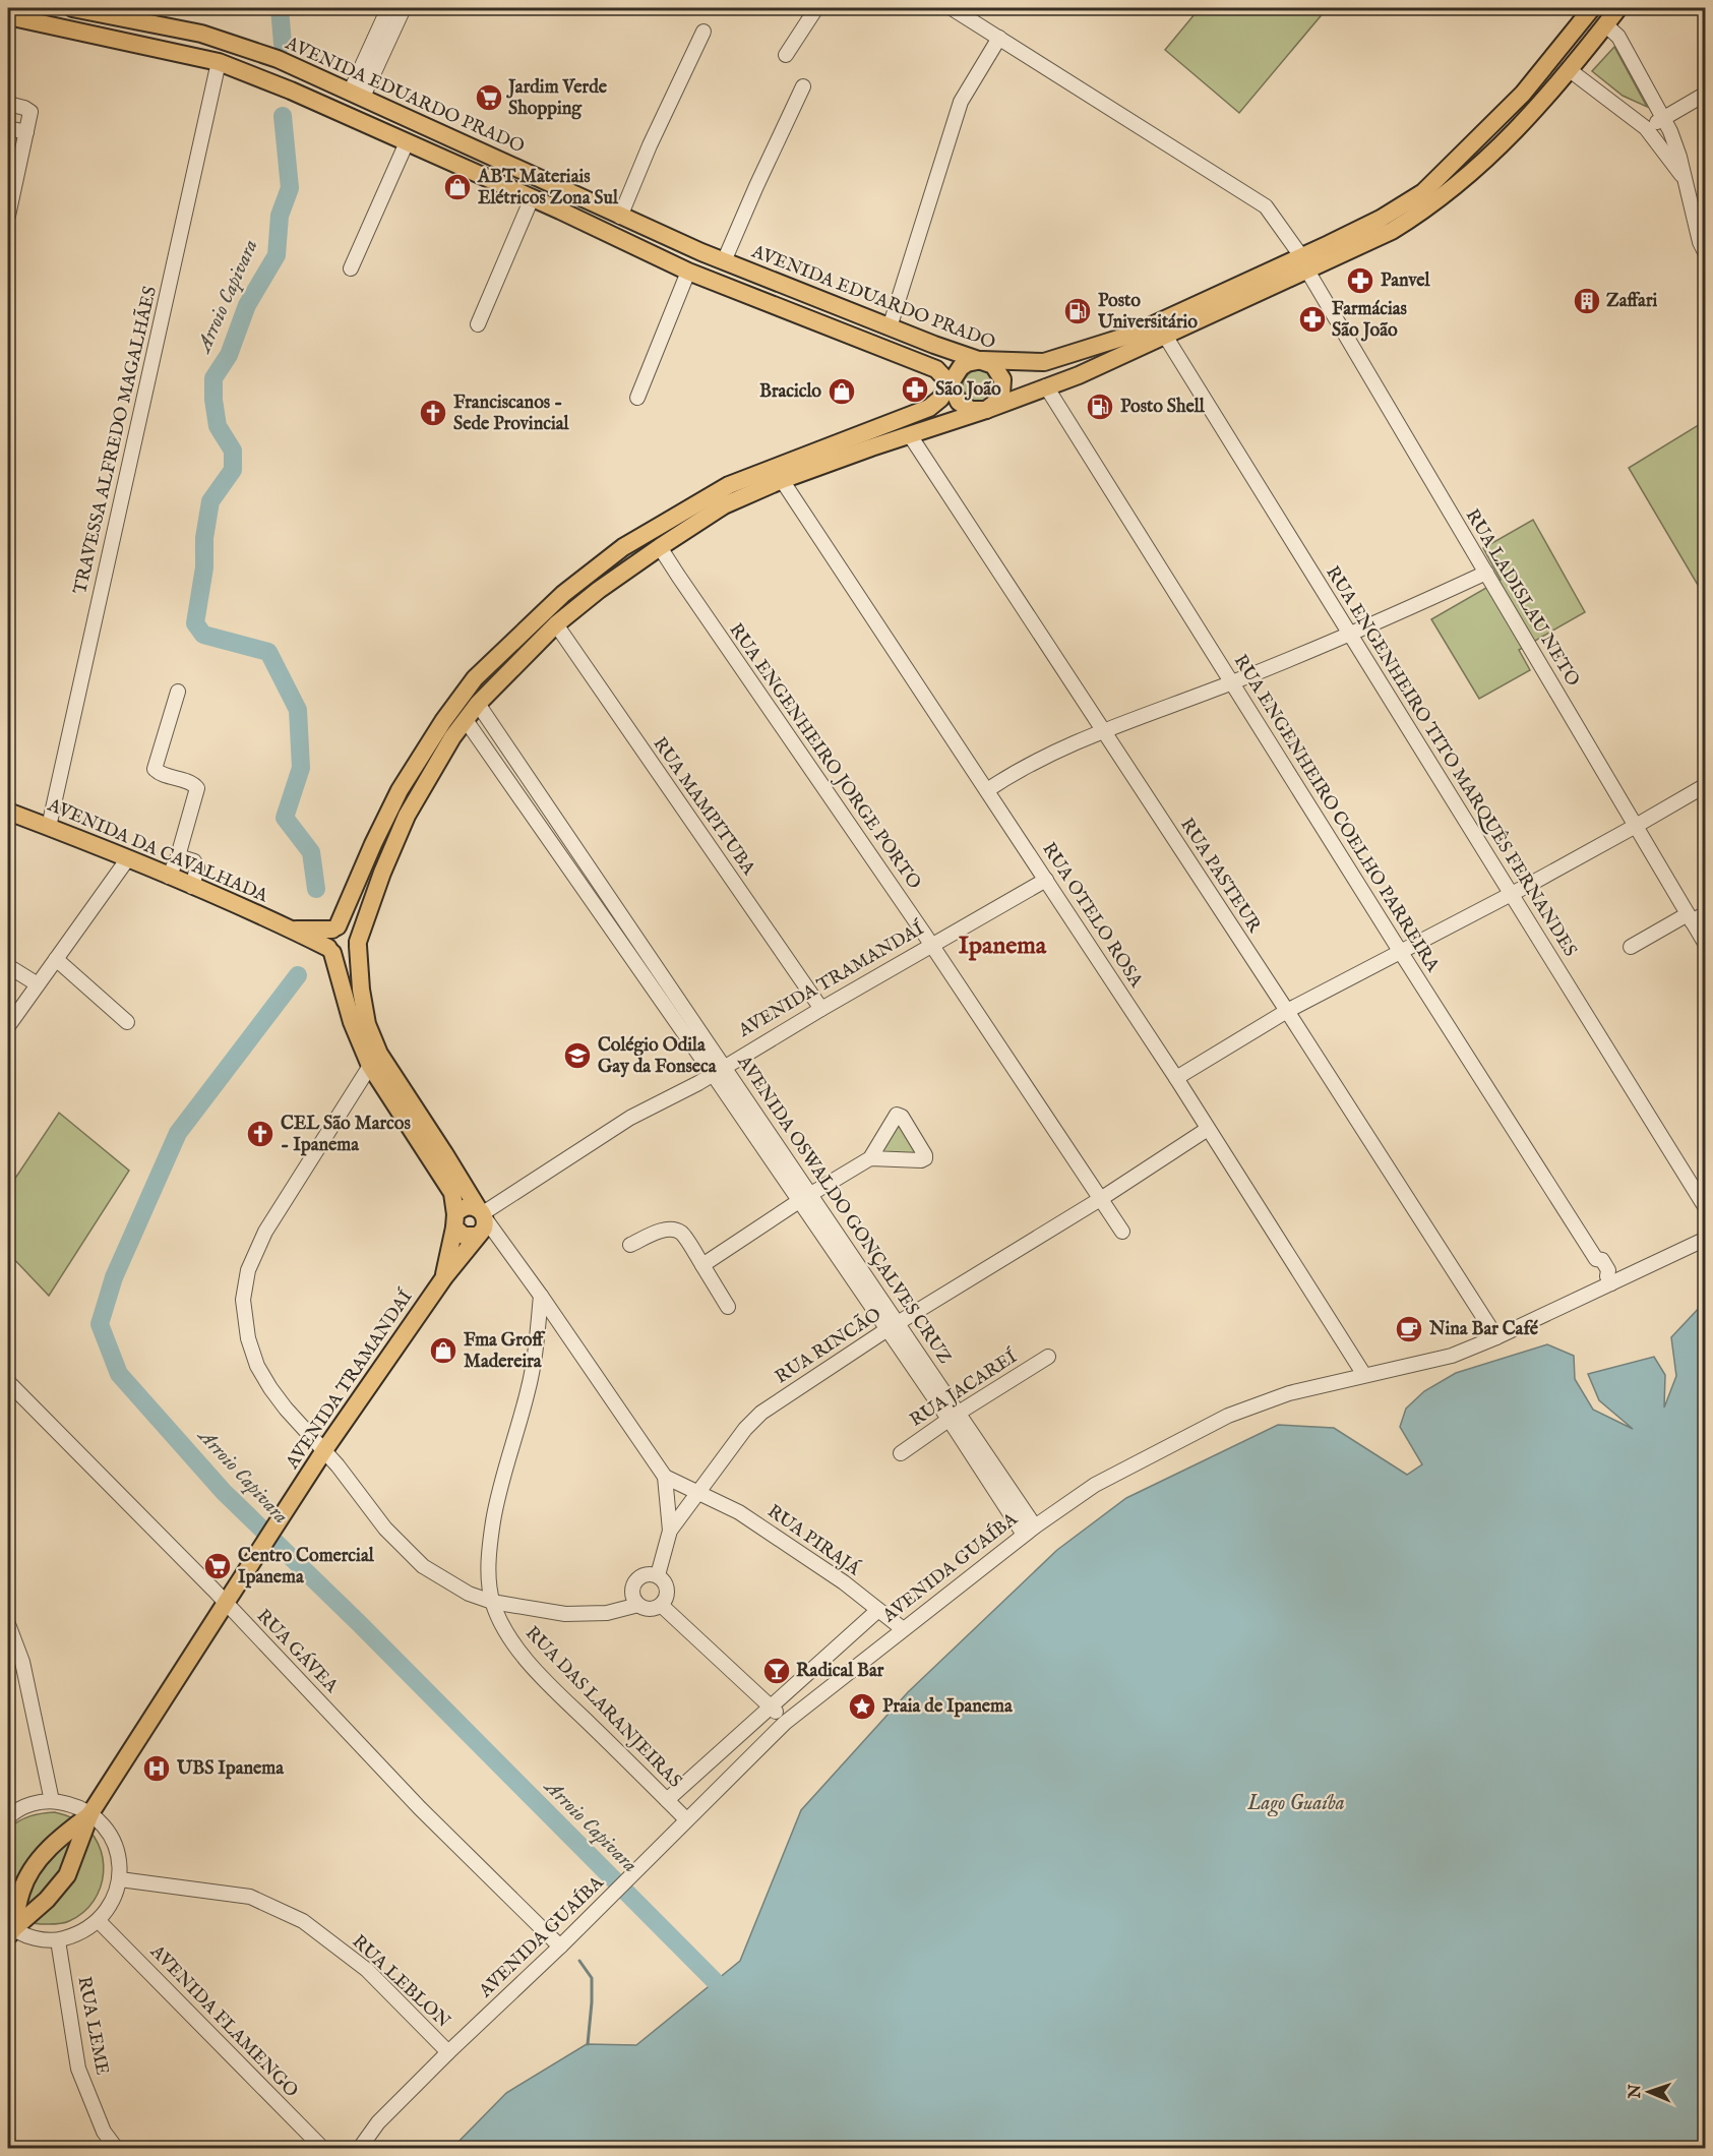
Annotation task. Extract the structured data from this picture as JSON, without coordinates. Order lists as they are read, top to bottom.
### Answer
{
  "streets": {
    "main road": ["AVENIDA EDUARDO PRADO", "AVENIDA DA CAVALHADA", "AVENIDA TRAMANDAÍ"],
    "street": [
      "TRAVESSA ALFREDO MAGALHÃES",
      "RUA LADISLAU NETO",
      "RUA ENGENHEIRO JORGE PORTO",
      "RUA ENGENHEIRO TITO MARQUÊS FERNANDES",
      "RUA MAMPITUBA",
      "RUA ENGENHEIRO COELHO PARREIRA",
      "RUA PASTEUR",
      "RUA OTELO ROSA",
      "AVENIDA OSWALDO GONÇALVES CRUZ",
      "RUA RINCÃO",
      "RUA JACAREÍ",
      "RUA PIRAJÁ",
      "AVENIDA GUAÍBA",
      "RUA GÁVEA",
      "RUA DAS LARANJEIRAS",
      "RUA LEBLON",
      "AVENIDA FLAMENGO",
      "RUA LEME"
    ]
  },
  "crossings": [
    ["TRAVESSA ALFREDO MAGALHÃES", "AVENIDA DA CAVALHADA"],
    ["RUA ENGENHEIRO JORGE PORTO", "AVENIDA TRAMANDAÍ"],
    ["RUA ENGENHEIRO JORGE PORTO", "RUA RINCÃO"],
    ["RUA MAMPITUBA", "AVENIDA TRAMANDAÍ"],
    ["RUA ENGENHEIRO COELHO PARREIRA", "AVENIDA GUAÍBA"],
    ["RUA PASTEUR", "AVENIDA GUAÍBA"],
    ["RUA OTELO ROSA", "AVENIDA TRAMANDAÍ"],
    ["RUA OTELO ROSA", "RUA RINCÃO"],
    ["RUA OTELO ROSA", "AVENIDA GUAÍBA"],
    ["AVENIDA TRAMANDAÍ", "AVENIDA OSWALDO GONÇALVES CRUZ"],
    ["AVENIDA TRAMANDAÍ", "RUA GÁVEA"],
    ["AVENIDA OSWALDO GONÇALVES CRUZ", "RUA RINCÃO"],
    ["AVENIDA OSWALDO GONÇALVES CRUZ", "RUA JACAREÍ"],
    ["AVENIDA OSWALDO GONÇALVES CRUZ", "AVENIDA GUAÍBA"],
    ["RUA RINCÃO", "RUA PIRAJÁ"],
    ["RUA PIRAJÁ", "AVENIDA GUAÍBA"],
    ["AVENIDA GUAÍBA", "RUA GÁVEA"],
    ["AVENIDA GUAÍBA", "RUA DAS LARANJEIRAS"],
    ["AVENIDA GUAÍBA", "RUA LEBLON"]
  ],
  "districts": ["Ipanema"],
  "water": ["Arroio Capivara", "Lago Guaíba"],
  "places": {
    "supermarket": ["Jardim Verde Shopping", "Centro Comercial Ipanema"],
    "shop": ["ABT Materiais Elétricos Zona Sul", "Braciclo", "Fma Groff Madereira"],
    "pharmacy": ["Panvel", "Farmácias São João", "São João"],
    "building": ["Zaffari"],
    "fuel station": ["Posto Universitário", "Posto Shell"],
    "church": ["Franciscanos - Sede Provincial", "CEL São Marcos - Ipanema"],
    "school or university": ["Colégio Odila Gay da Fonseca"],
    "cafe": ["Nina Bar Café"],
    "bar": ["Radical Bar"],
    "place": ["Praia de Ipanema"],
    "hospital": ["UBS Ipanema"]
  },
  "north": "left"
}
